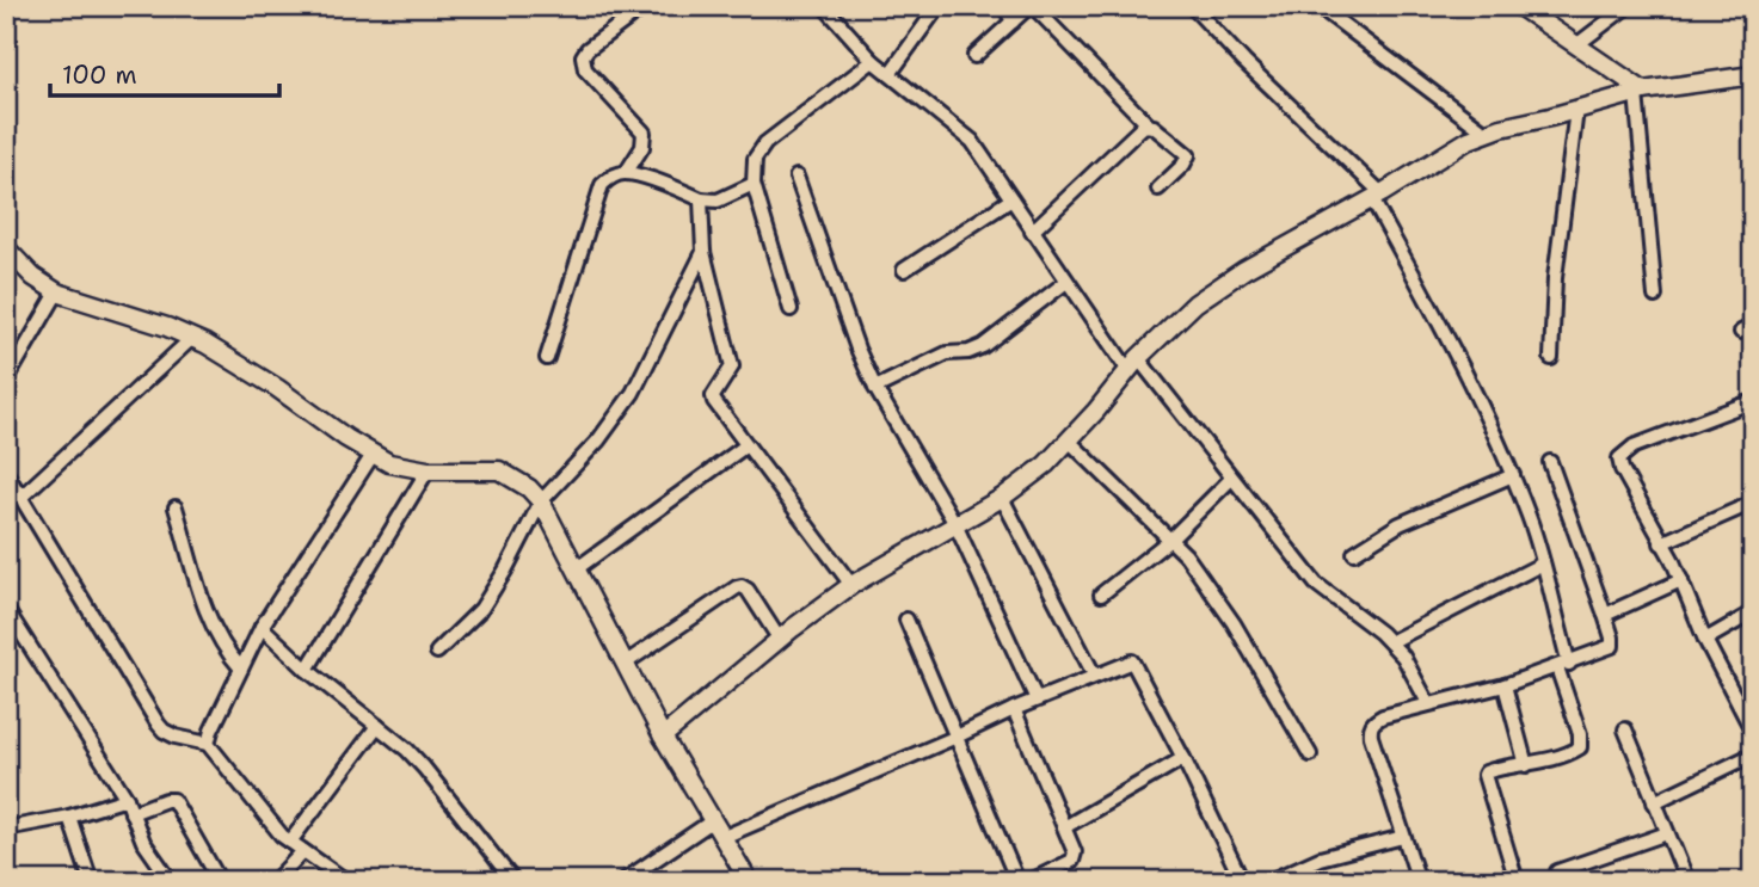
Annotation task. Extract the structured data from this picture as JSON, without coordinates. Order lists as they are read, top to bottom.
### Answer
{
  "scale_bar": "100 m"
}
